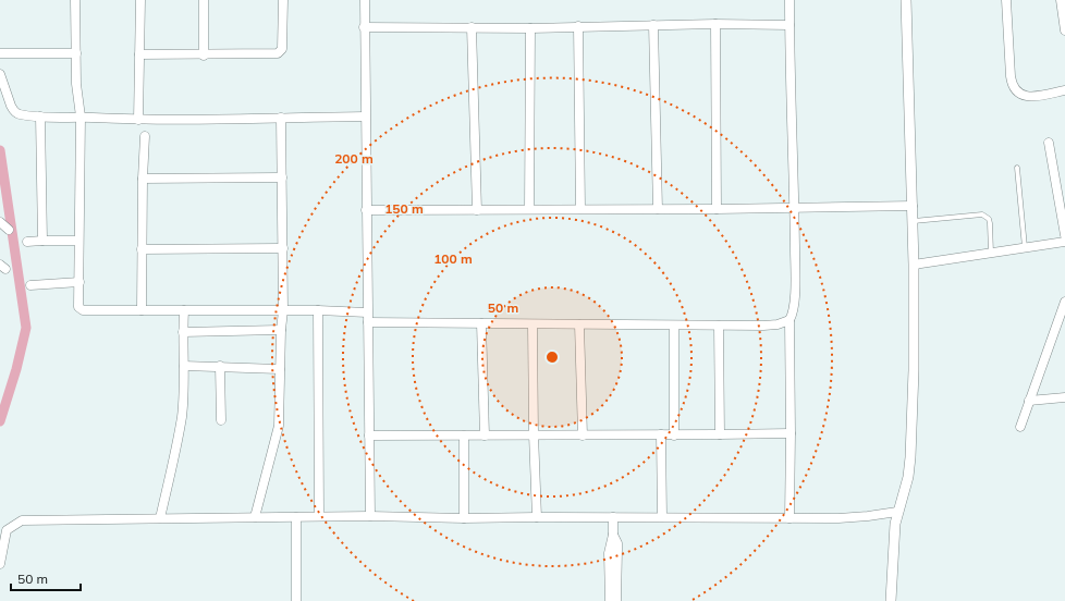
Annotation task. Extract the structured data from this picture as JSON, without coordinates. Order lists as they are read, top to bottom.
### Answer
{
  "scale_bar": "50 m",
  "rings": [
    "200 m",
    "150 m",
    "100 m",
    "50 m"
  ]
}
